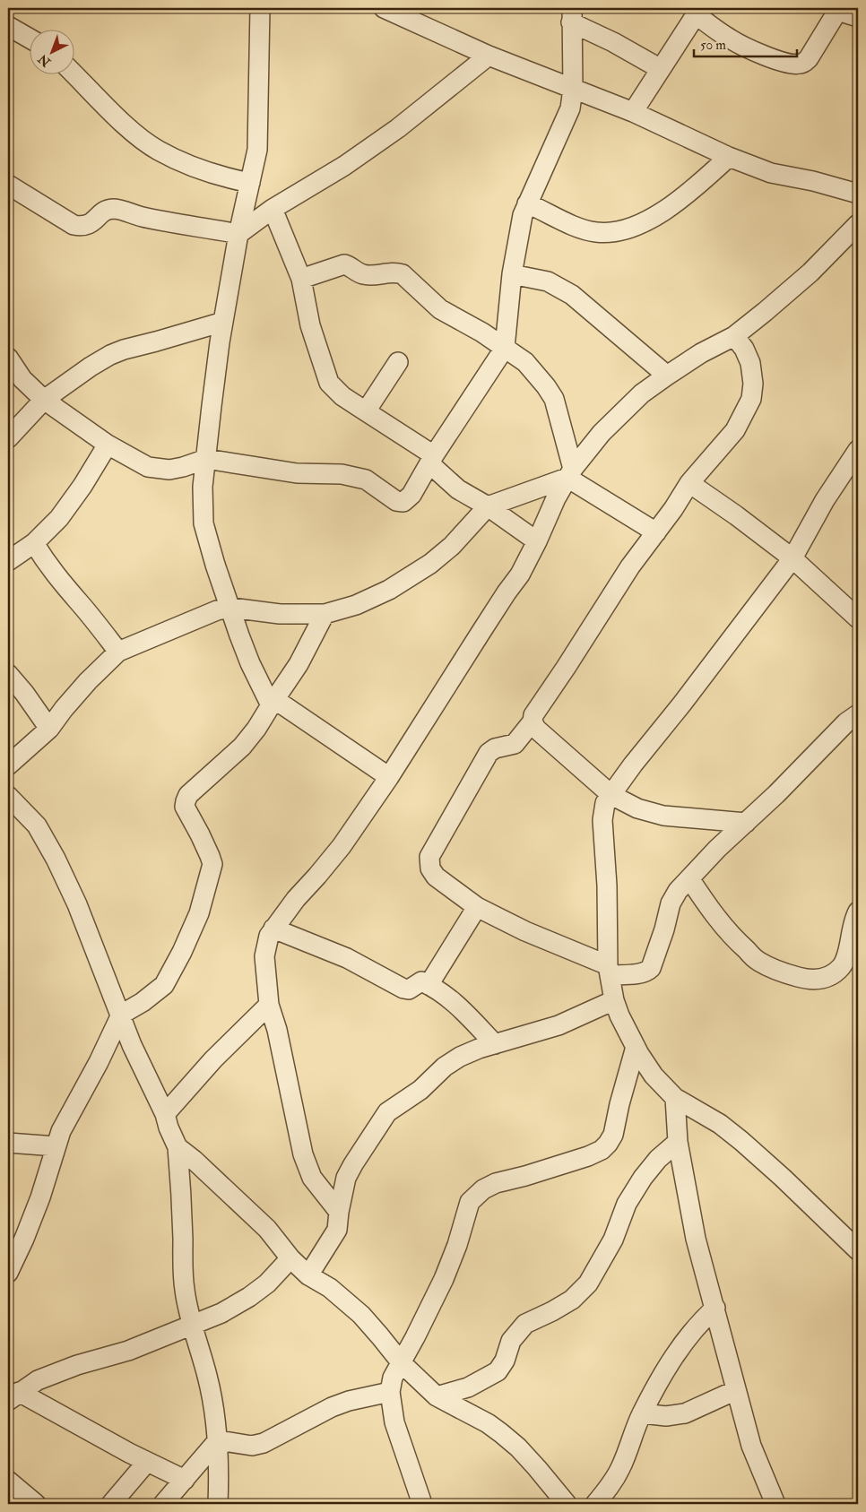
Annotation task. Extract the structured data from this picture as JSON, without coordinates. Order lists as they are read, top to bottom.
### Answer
{
  "scale_bar": "50 m",
  "north": "bottom left"
}
